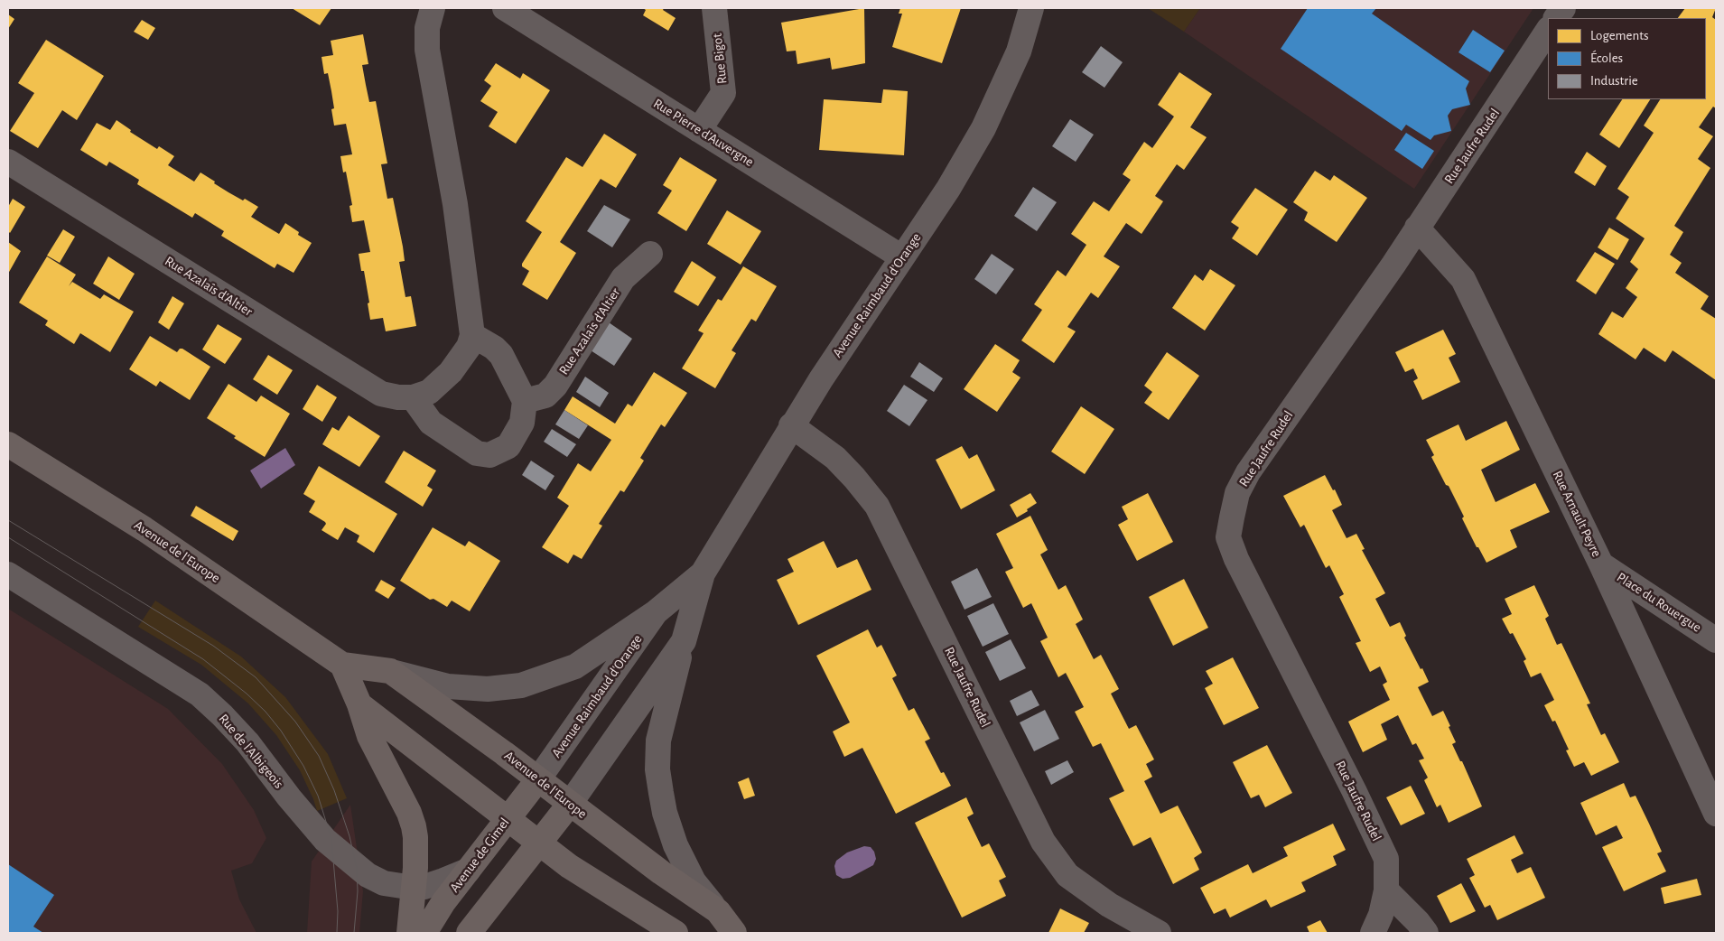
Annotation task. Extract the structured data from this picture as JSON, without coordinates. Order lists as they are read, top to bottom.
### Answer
{
  "streets": {
    "main road": ["Avenue de l'Europe", "Avenue de Gimel"],
    "street": [
      "Rue Bigot",
      "Rue Pierre d'Auvergne",
      "Rue Jaufre Rudel",
      "Rue Azalaïs d'Altier",
      "Avenue Raimbaud d'Orange",
      "Rue Arnault Peyre",
      "Place du Rouergue",
      "Rue de l'Albigeois"
    ]
  },
  "crossings": [
    ["Rue Bigot", "Rue Pierre d'Auvergne"],
    ["Rue Pierre d'Auvergne", "Avenue Raimbaud d'Orange"],
    ["Rue Jaufre Rudel", "Avenue Raimbaud d'Orange"],
    ["Rue Jaufre Rudel", "Rue Arnault Peyre"],
    ["Avenue Raimbaud d'Orange", "Avenue de l'Europe"],
    ["Avenue Raimbaud d'Orange", "Avenue de Gimel"],
    ["Rue Arnault Peyre", "Place du Rouergue"],
    ["Avenue de l'Europe", "Avenue de Gimel"],
    ["Rue de l'Albigeois", "Avenue de Gimel"]
  ],
  "legend": ["Logements", "Écoles", "Industrie"]
}
